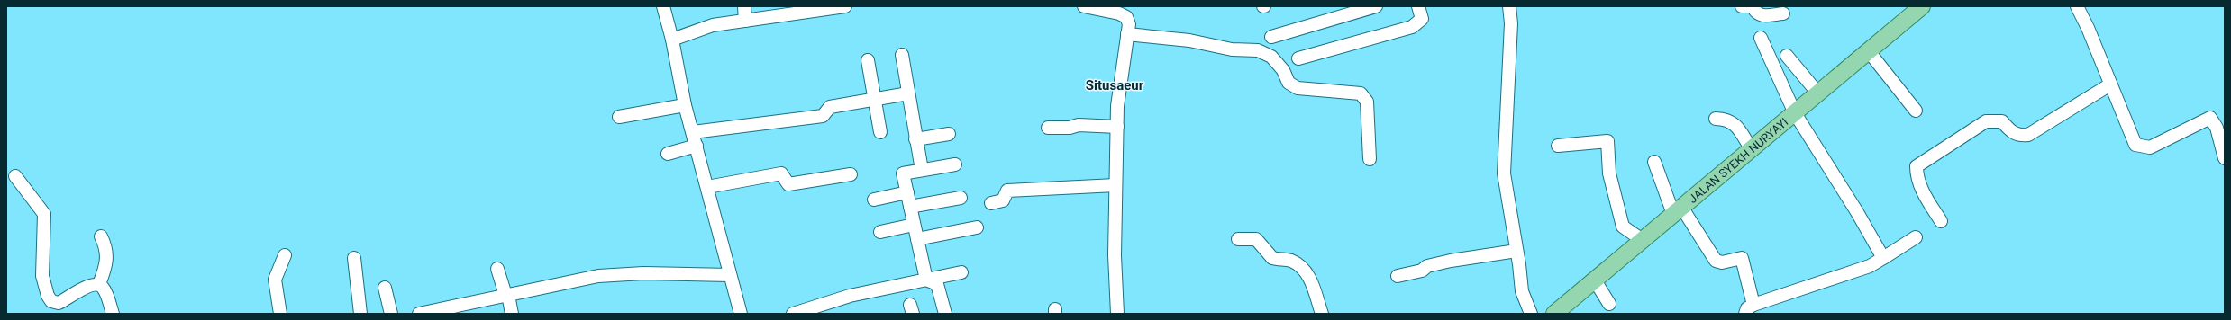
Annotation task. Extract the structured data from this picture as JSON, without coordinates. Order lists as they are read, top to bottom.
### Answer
{
  "streets": {
    "main road": ["JALAN SYEKH NURYAYI"]
  },
  "districts": ["Situsaeur"]
}
